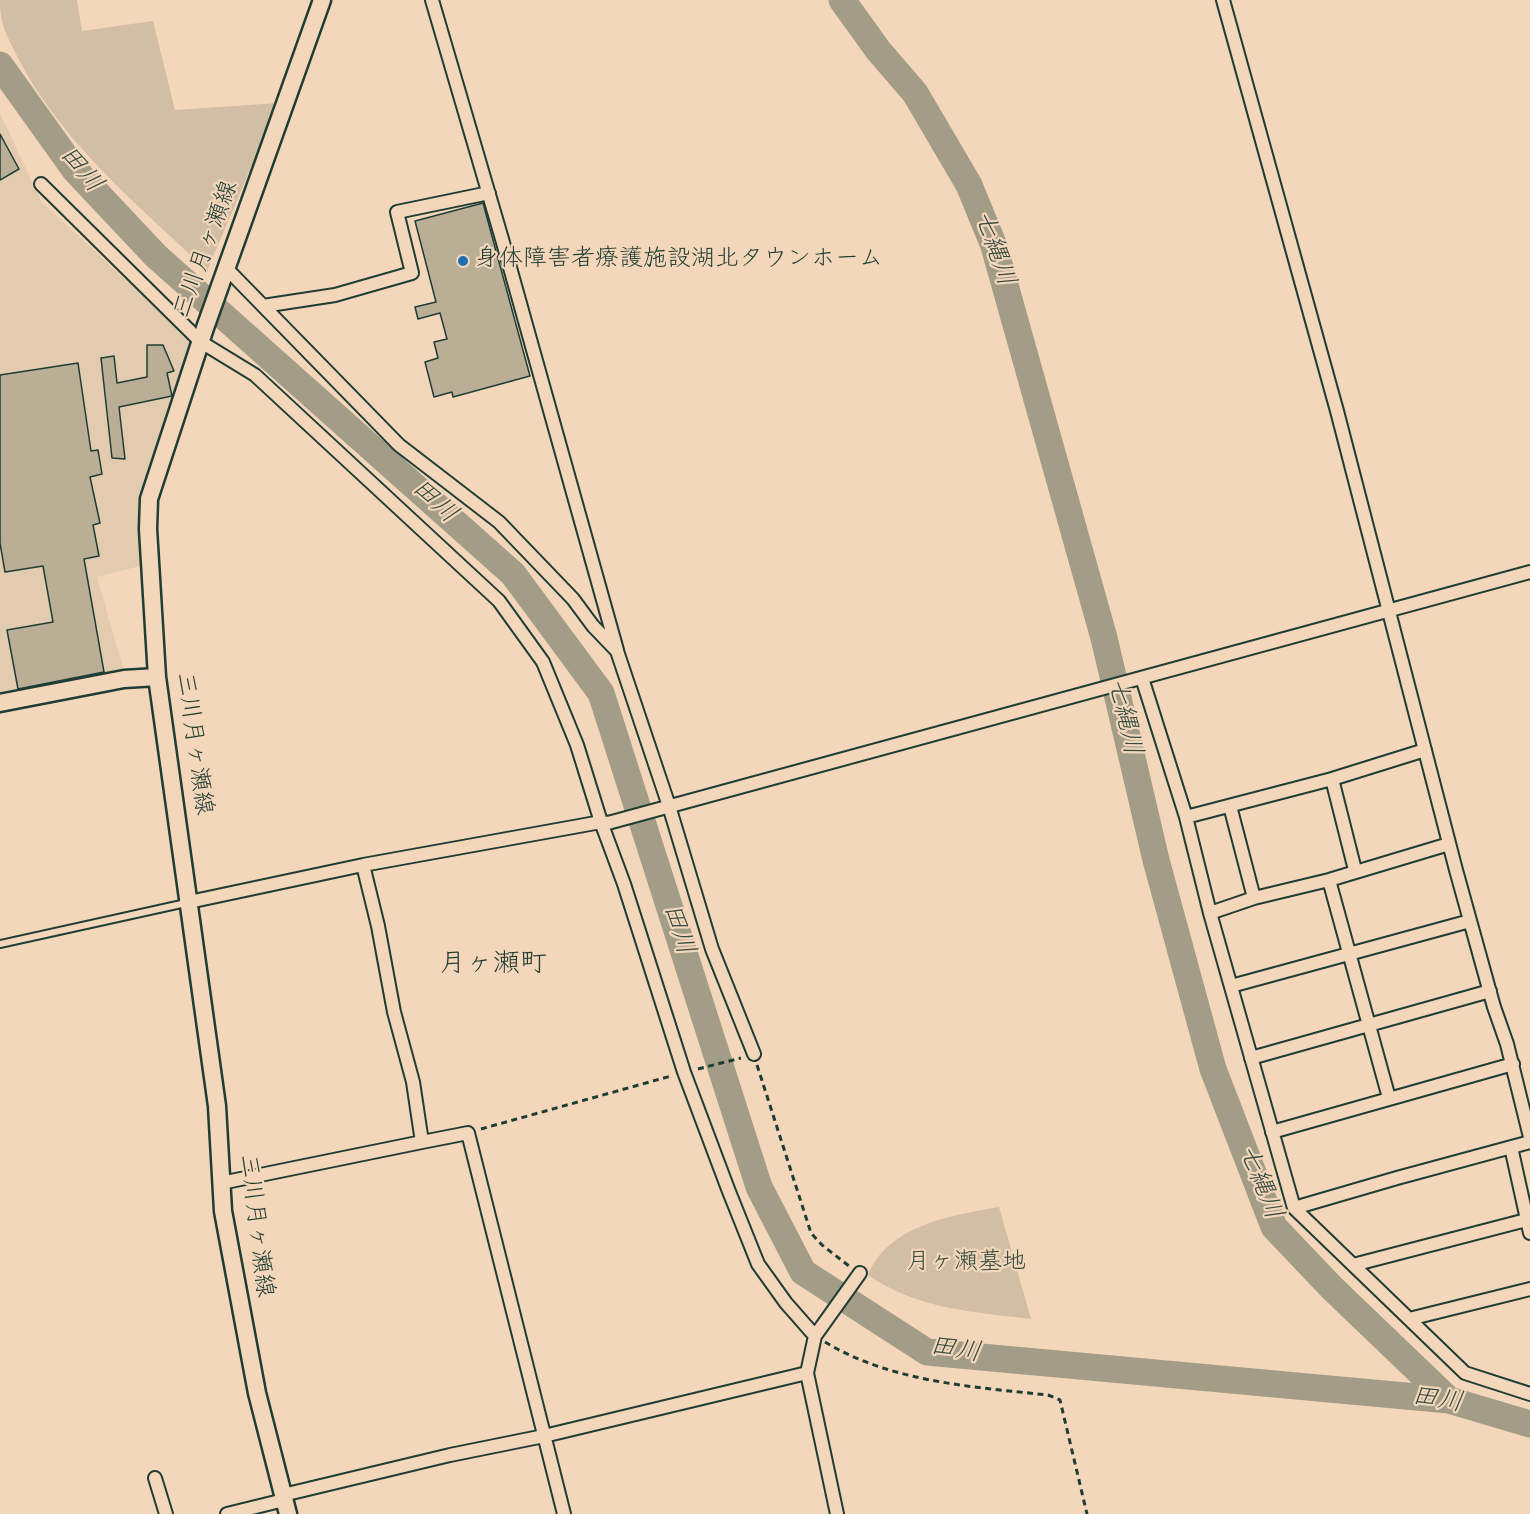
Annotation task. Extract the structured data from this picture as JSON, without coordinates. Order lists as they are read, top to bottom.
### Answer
{
  "streets": {
    "main road": ["三川月ヶ瀬線"]
  },
  "districts": ["月ヶ瀬町"],
  "water": ["田川", "七縄川"],
  "parks": ["月ヶ瀬墓地"],
  "places": ["身体障害者療護施設湖北タウンホーム"]
}
